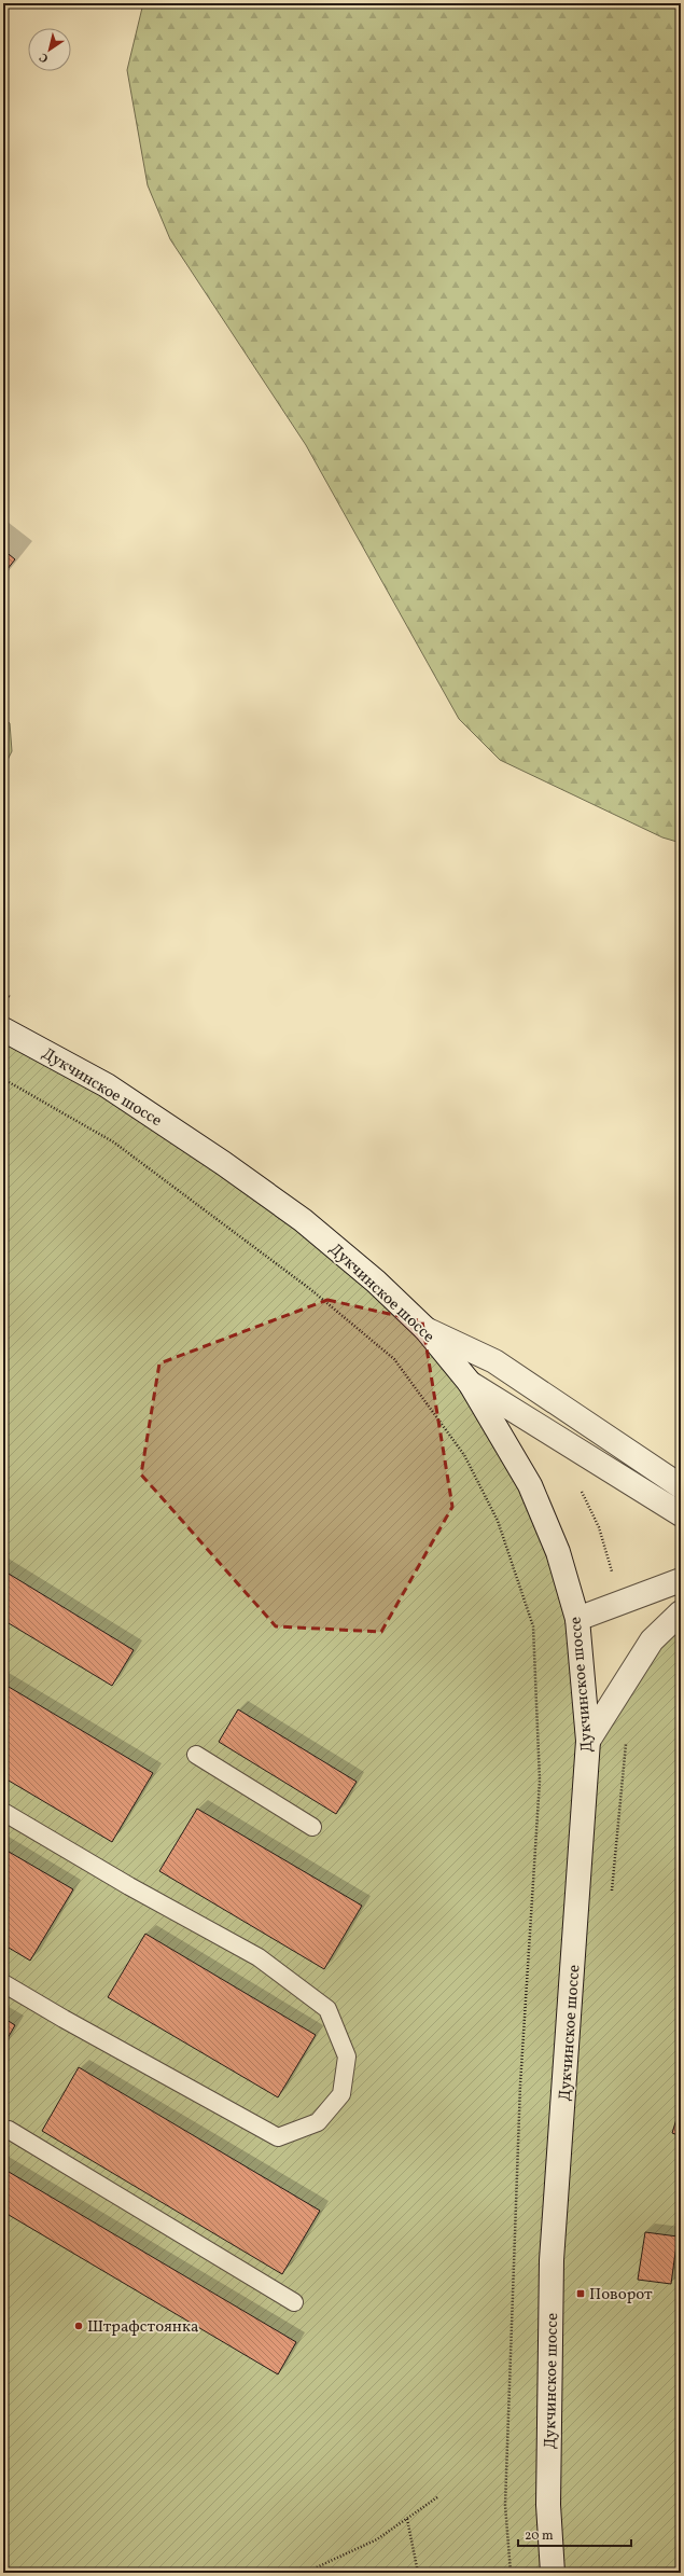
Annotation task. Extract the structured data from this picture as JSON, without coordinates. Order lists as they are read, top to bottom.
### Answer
{
  "streets": {
    "street": ["Дукчинское шоссе"]
  },
  "places": {
    "transit": ["Поворот"],
    "other": ["Штрафстоянка"]
  },
  "scale_bar": "20 m",
  "north": "bottom left"
}
